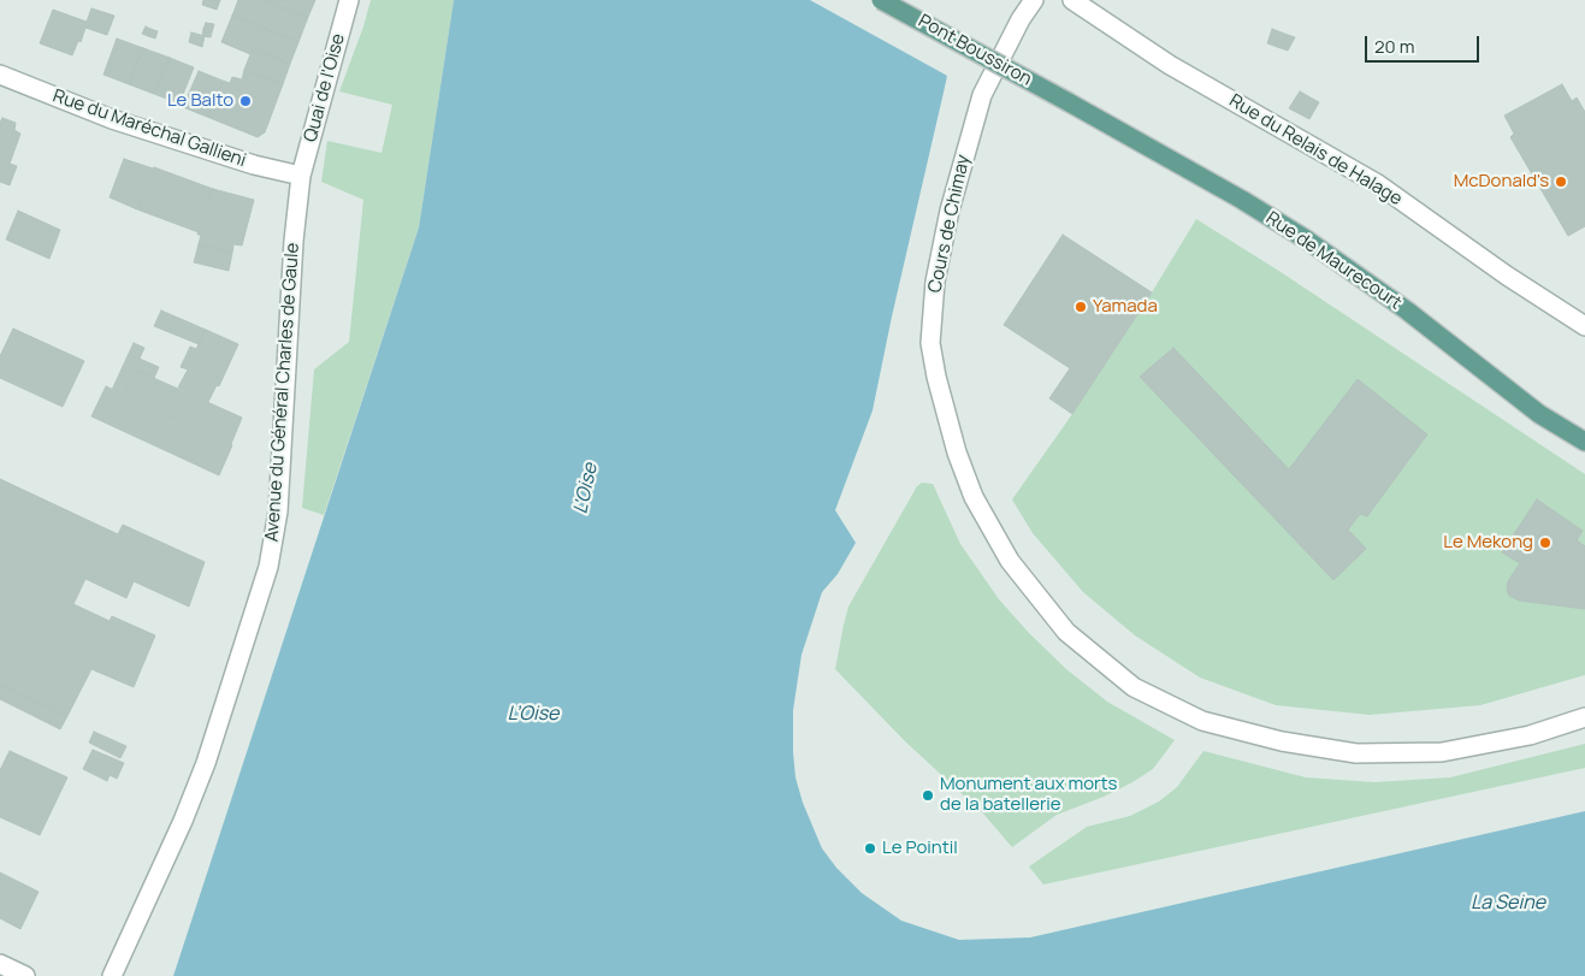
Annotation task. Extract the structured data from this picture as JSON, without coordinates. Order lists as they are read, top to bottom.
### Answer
{
  "streets": {
    "main road": ["Pont Boussiron", "Rue de Maurecourt"],
    "street": [
      "Quai de l'Oise",
      "Rue du Maréchal Gallieni",
      "Rue du Relais de Halage",
      "Cours de Chimay",
      "Avenue du Général Charles de Gaule"
    ]
  },
  "crossings": [
    ["Pont Boussiron", "Rue de Maurecourt"],
    ["Quai de l'Oise", "Rue du Maréchal Gallieni"],
    ["Quai de l'Oise", "Avenue du Général Charles de Gaule"],
    ["Rue du Maréchal Gallieni", "Avenue du Général Charles de Gaule"]
  ],
  "water": ["L'Oise", "L’Oise", "La Seine"],
  "places": [
    "Le Balto",
    "McDonald's",
    "Yamada",
    "Le Mekong",
    "Monument aux morts de la batellerie",
    "Le Pointil"
  ],
  "scale_bar": "20 m"
}
